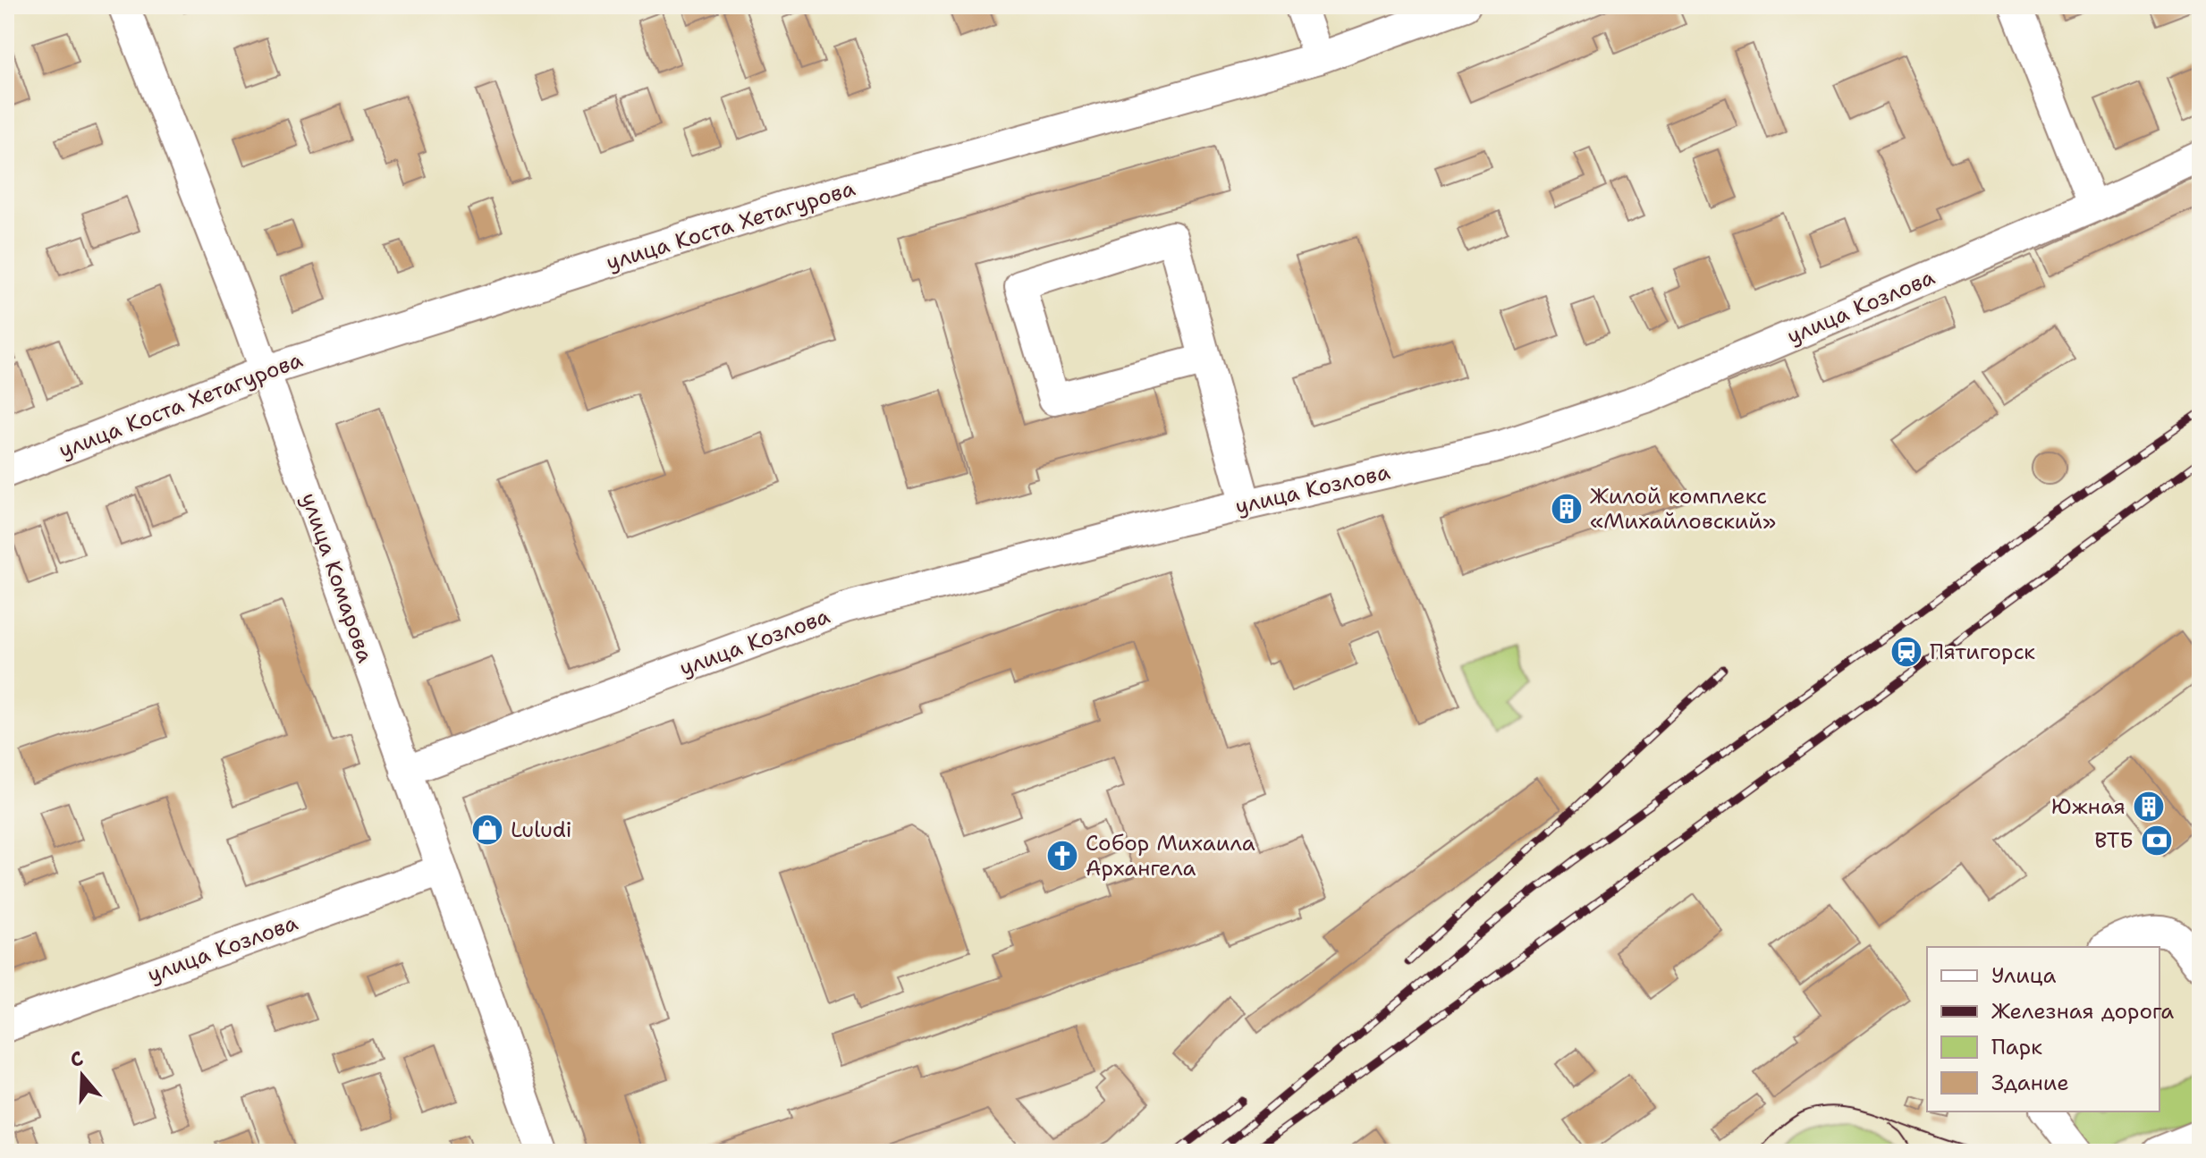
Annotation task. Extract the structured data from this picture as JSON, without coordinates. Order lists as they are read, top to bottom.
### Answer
{
  "streets": {
    "street": ["улица Коста Хетагурова", "улица Козлова", "улица Комарова"]
  },
  "crossings": [
    ["улица Коста Хетагурова", "улица Комарова"],
    ["улица Козлова", "улица Комарова"]
  ],
  "places": {
    "building": ["Жилой комплекс «Михайловский»", "Южная"],
    "station": ["Пятигорск"],
    "shop": ["Luludi"],
    "bank": ["ВТБ"],
    "church": ["Собор Михаила Архангела"]
  },
  "legend": [
    "Улица",
    "Железная дорога",
    "Парк",
    "Здание"
  ],
  "north": "top"
}
